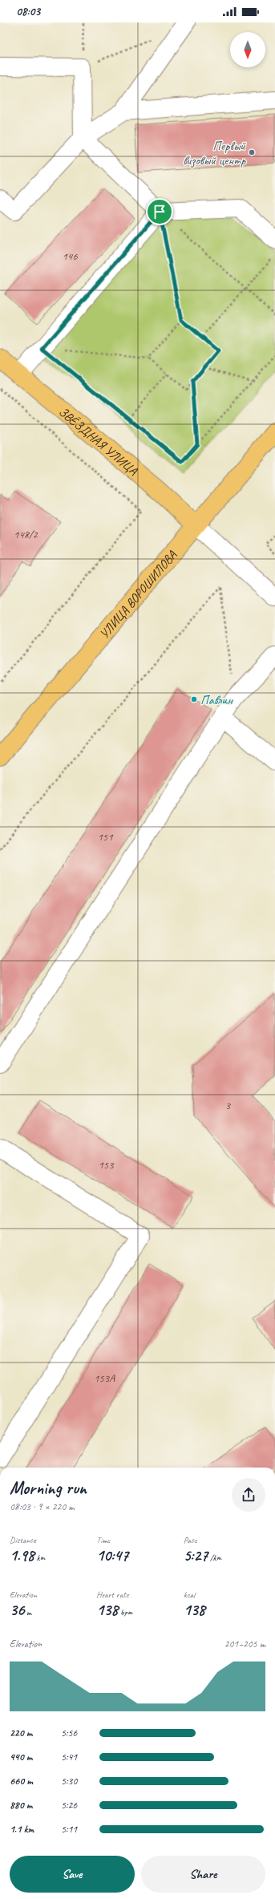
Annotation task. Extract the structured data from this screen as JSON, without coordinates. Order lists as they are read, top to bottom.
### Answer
{
  "streets": {
    "main road": ["ЗВЁЗДНАЯ УЛИЦА", "УЛИЦА ВОРОШИЛОВА"]
  },
  "crossings": [
    ["ЗВЁЗДНАЯ УЛИЦА", "УЛИЦА ВОРОШИЛОВА"]
  ],
  "places": ["Первый визовый центр", "Павлин"],
  "house_numbers": [
    "146",
    "148/2",
    "151",
    "3",
    "153",
    "153А"
  ],
  "north": "bottom",
  "page": {
    "status": "08:03",
    "heading": ["Morning run", "08:03 · 9 × 220 m"],
    "stats": [
      ["Distance", "1.98 km"],
      ["Time", "10:47"],
      ["Pace", "5:27 /km"],
      ["Elevation", "36 m"],
      ["Heart rate", "138 bpm"],
      ["kcal", "138"]
    ],
    "chart": ["Elevation", "201–205 m"],
    "list": [
      {
        "name": "220 m",
        "note": "5:56"
      },
      {
        "name": "440 m",
        "note": "5:41"
      },
      {
        "name": "660 m",
        "note": "5:30"
      },
      {
        "name": "880 m",
        "note": "5:26"
      },
      {
        "name": "1.1 km",
        "note": "5:11"
      }
    ],
    "buttons": ["Save", "Share"]
  }
}
